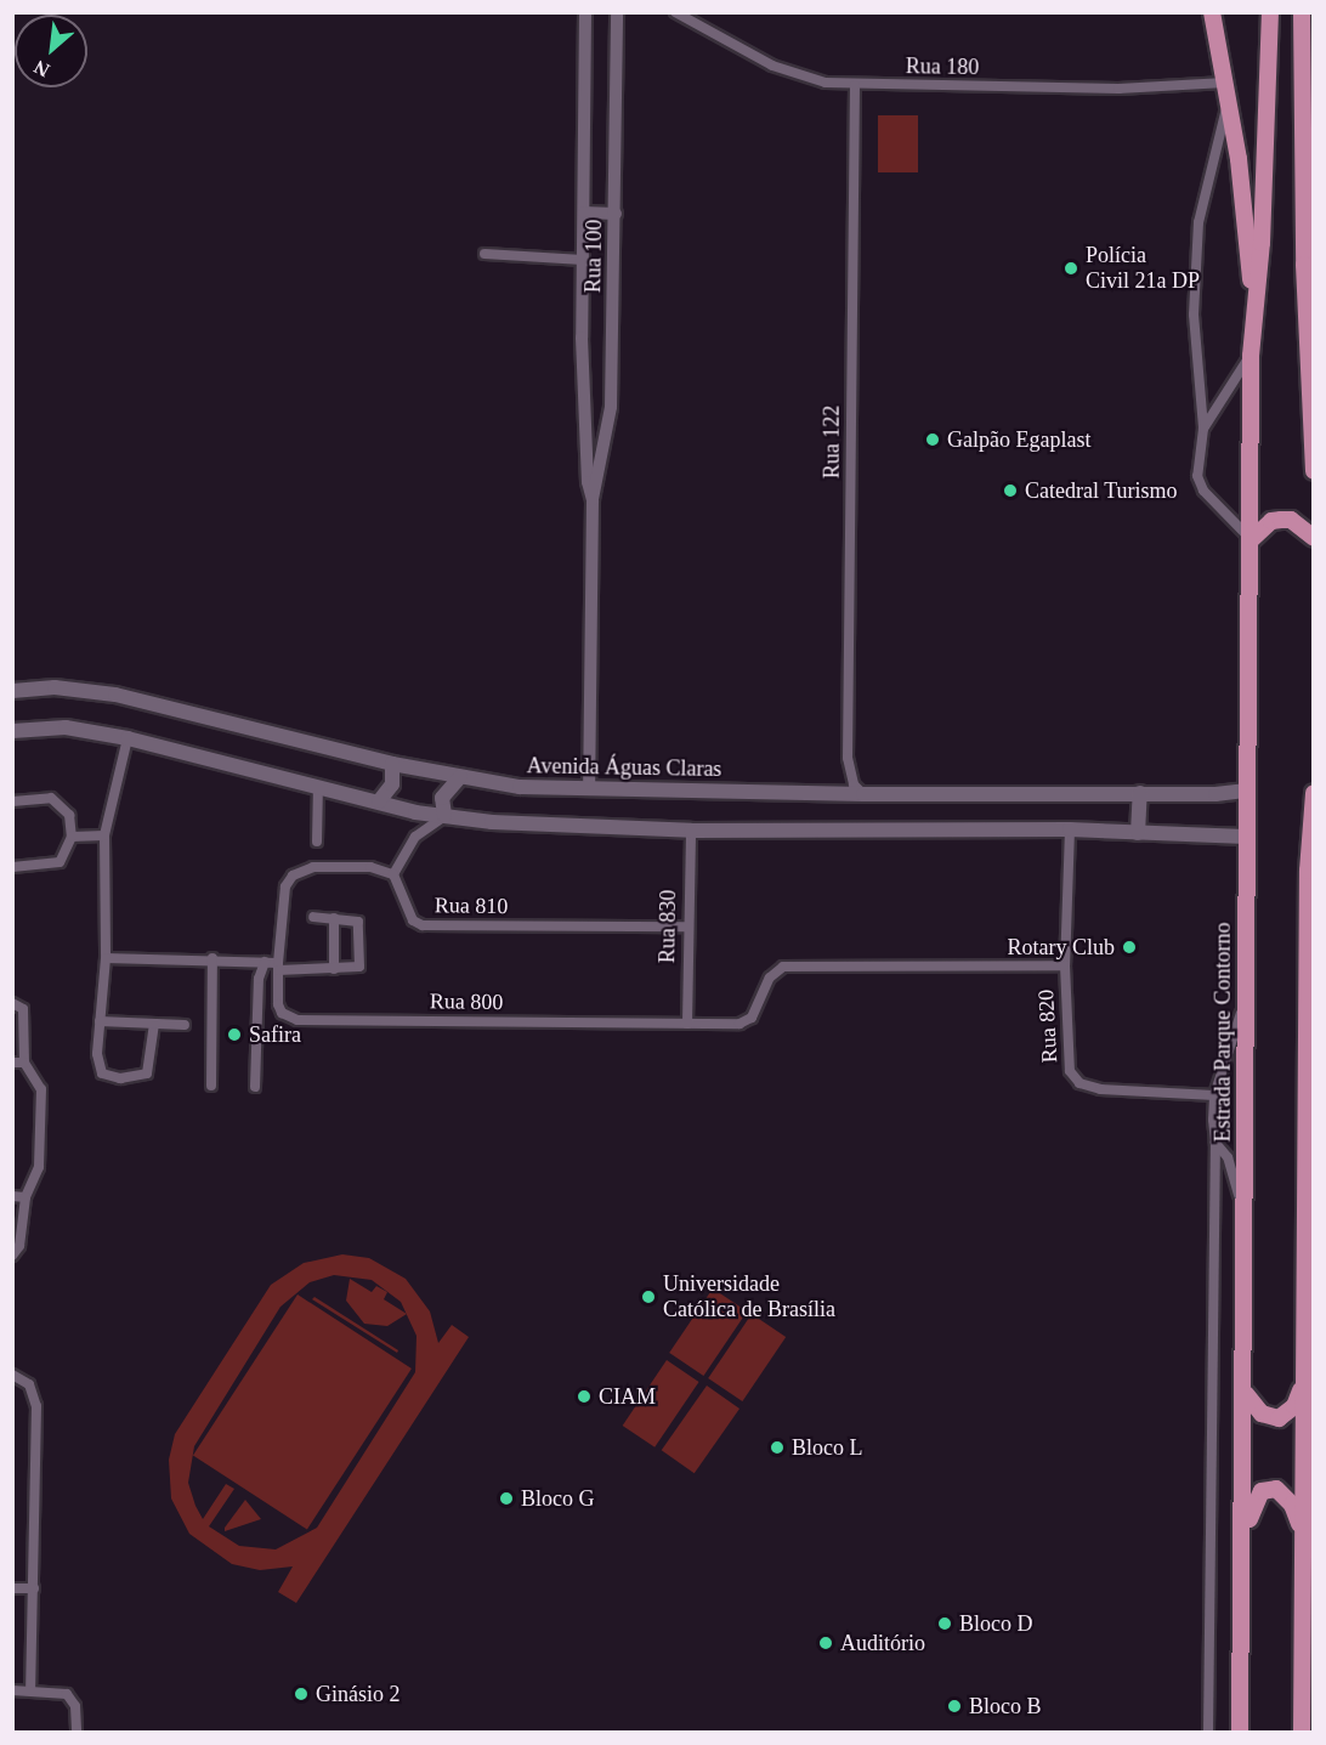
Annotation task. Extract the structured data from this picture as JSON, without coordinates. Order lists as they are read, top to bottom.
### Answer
{
  "streets": {
    "highway": ["Estrada Parque Contorno"],
    "main road": ["Avenida Águas Claras"],
    "street": [
      "Rua 180",
      "Rua 100",
      "Rua 122",
      "Rua 810",
      "Rua 830",
      "Rua 800",
      "Rua 820"
    ]
  },
  "crossings": [
    ["Rua 180", "Rua 122"],
    ["Rua 100", "Avenida Águas Claras"],
    ["Rua 122", "Avenida Águas Claras"],
    ["Avenida Águas Claras", "Estrada Parque Contorno"],
    ["Rua 810", "Rua 830"],
    ["Rua 830", "Rua 800"],
    ["Rua 800", "Rua 820"]
  ],
  "places": [
    "Polícia Civil 21a DP",
    "Galpão Egaplast",
    "Catedral Turismo",
    "Rotary Club",
    "Safira",
    "Universidade Católica de Brasília",
    "CIAM",
    "Bloco L",
    "Bloco G",
    "Bloco D",
    "Auditório",
    "Ginásio 2",
    "Bloco B"
  ],
  "north": "bottom left"
}
